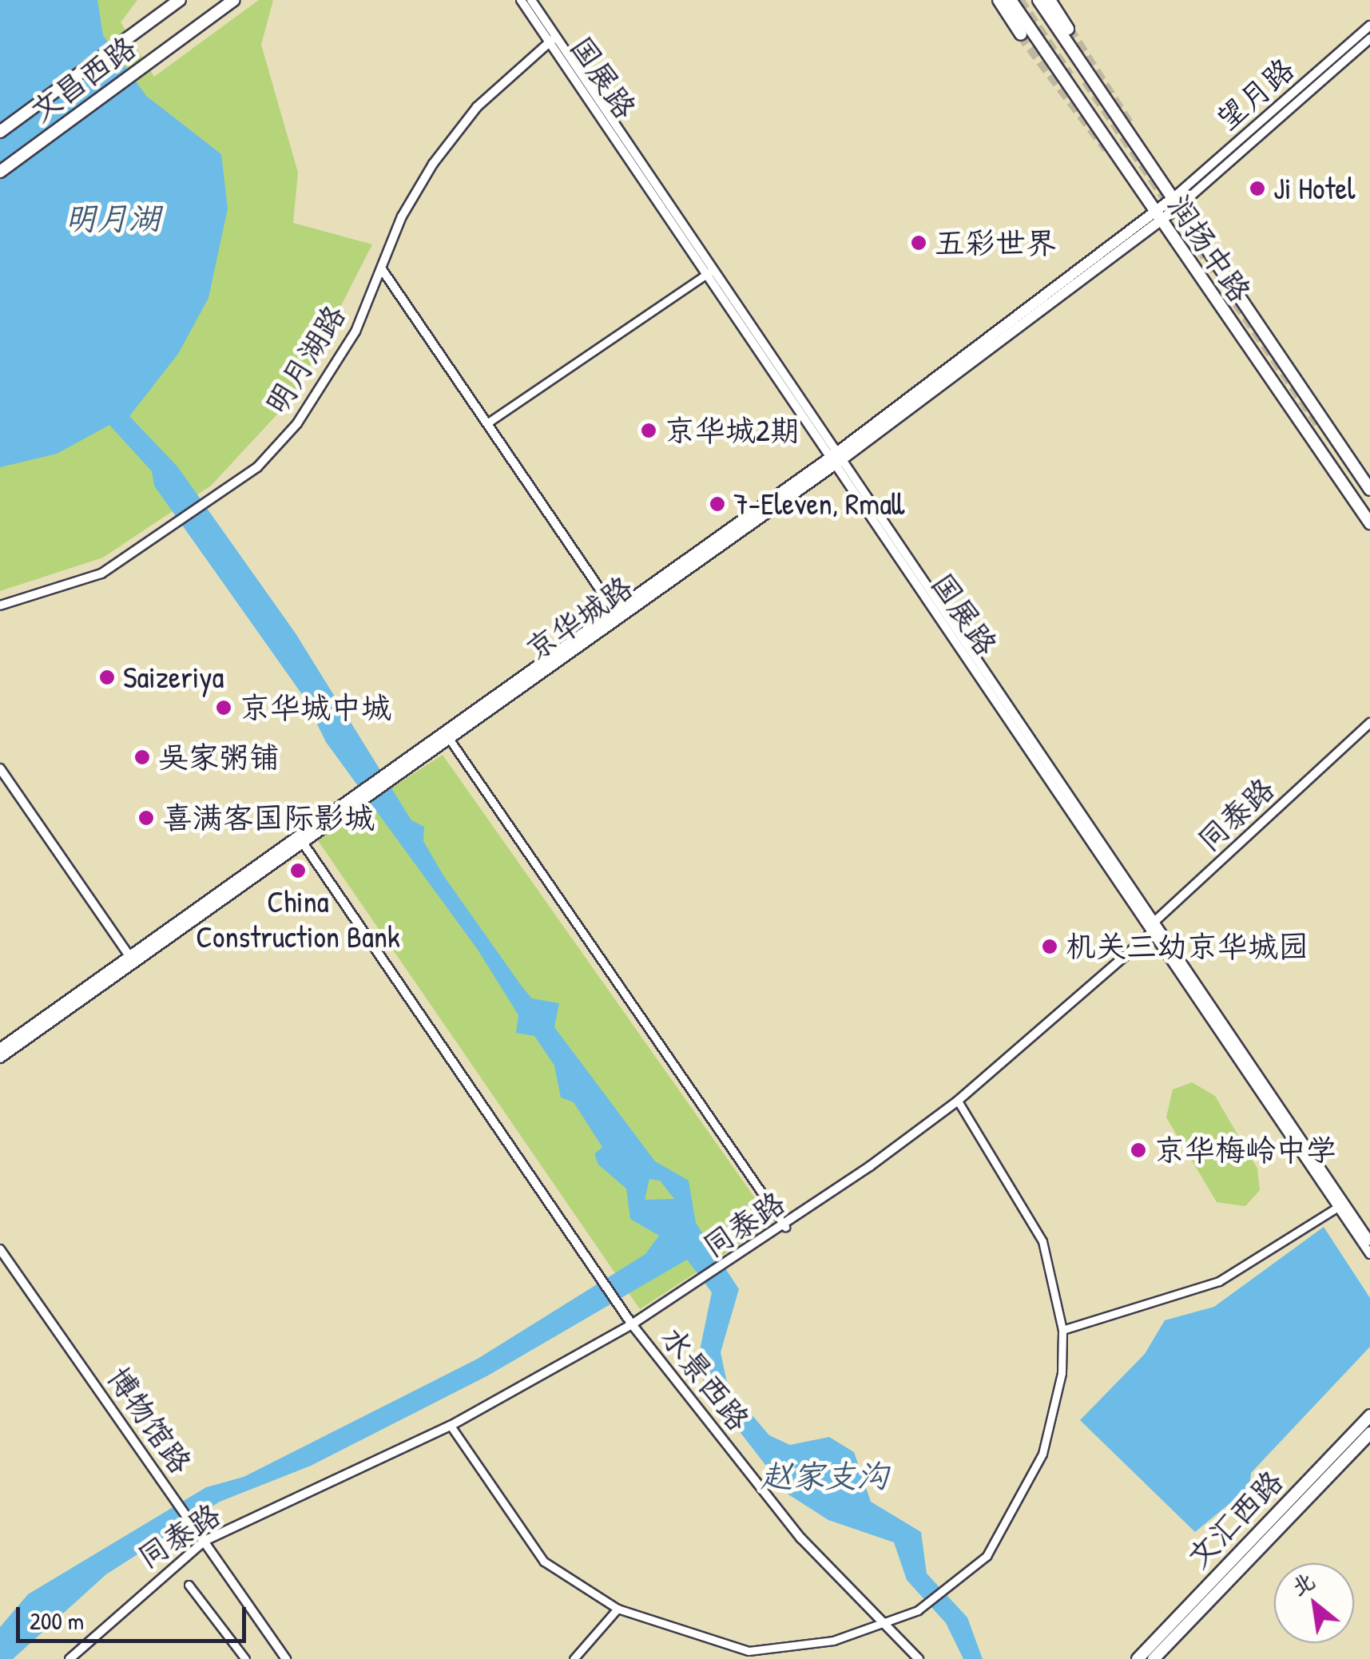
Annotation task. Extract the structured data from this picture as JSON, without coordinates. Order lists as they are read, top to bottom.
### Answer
{
  "streets": {
    "main road": [
      "文昌西路",
      "润扬中路",
      "京华城路",
      "文汇西路"
    ],
    "street": [
      "国展路",
      "望月路",
      "明月湖路",
      "同泰路",
      "水景西路",
      "博物馆路"
    ]
  },
  "crossings": [
    ["国展路", "明月湖路"],
    ["国展路", "京华城路"],
    ["国展路", "同泰路"],
    ["望月路", "润扬中路"],
    ["望月路", "京华城路"],
    ["润扬中路", "京华城路"],
    ["京华城路", "水景西路"],
    ["同泰路", "水景西路"],
    ["同泰路", "博物馆路"]
  ],
  "water": ["明月湖", "赵家支沟"],
  "places": [
    "Ji Hotel",
    "五彩世界",
    "京华城2期",
    "7-Eleven, Rmall",
    "Saizeriya",
    "京华城中城",
    "吴家粥铺",
    "喜满客国际影城",
    "China Construction Bank",
    "机关三幼京华城园",
    "京华梅岭中学"
  ],
  "scale_bar": "200 m",
  "north": "top left"
}
